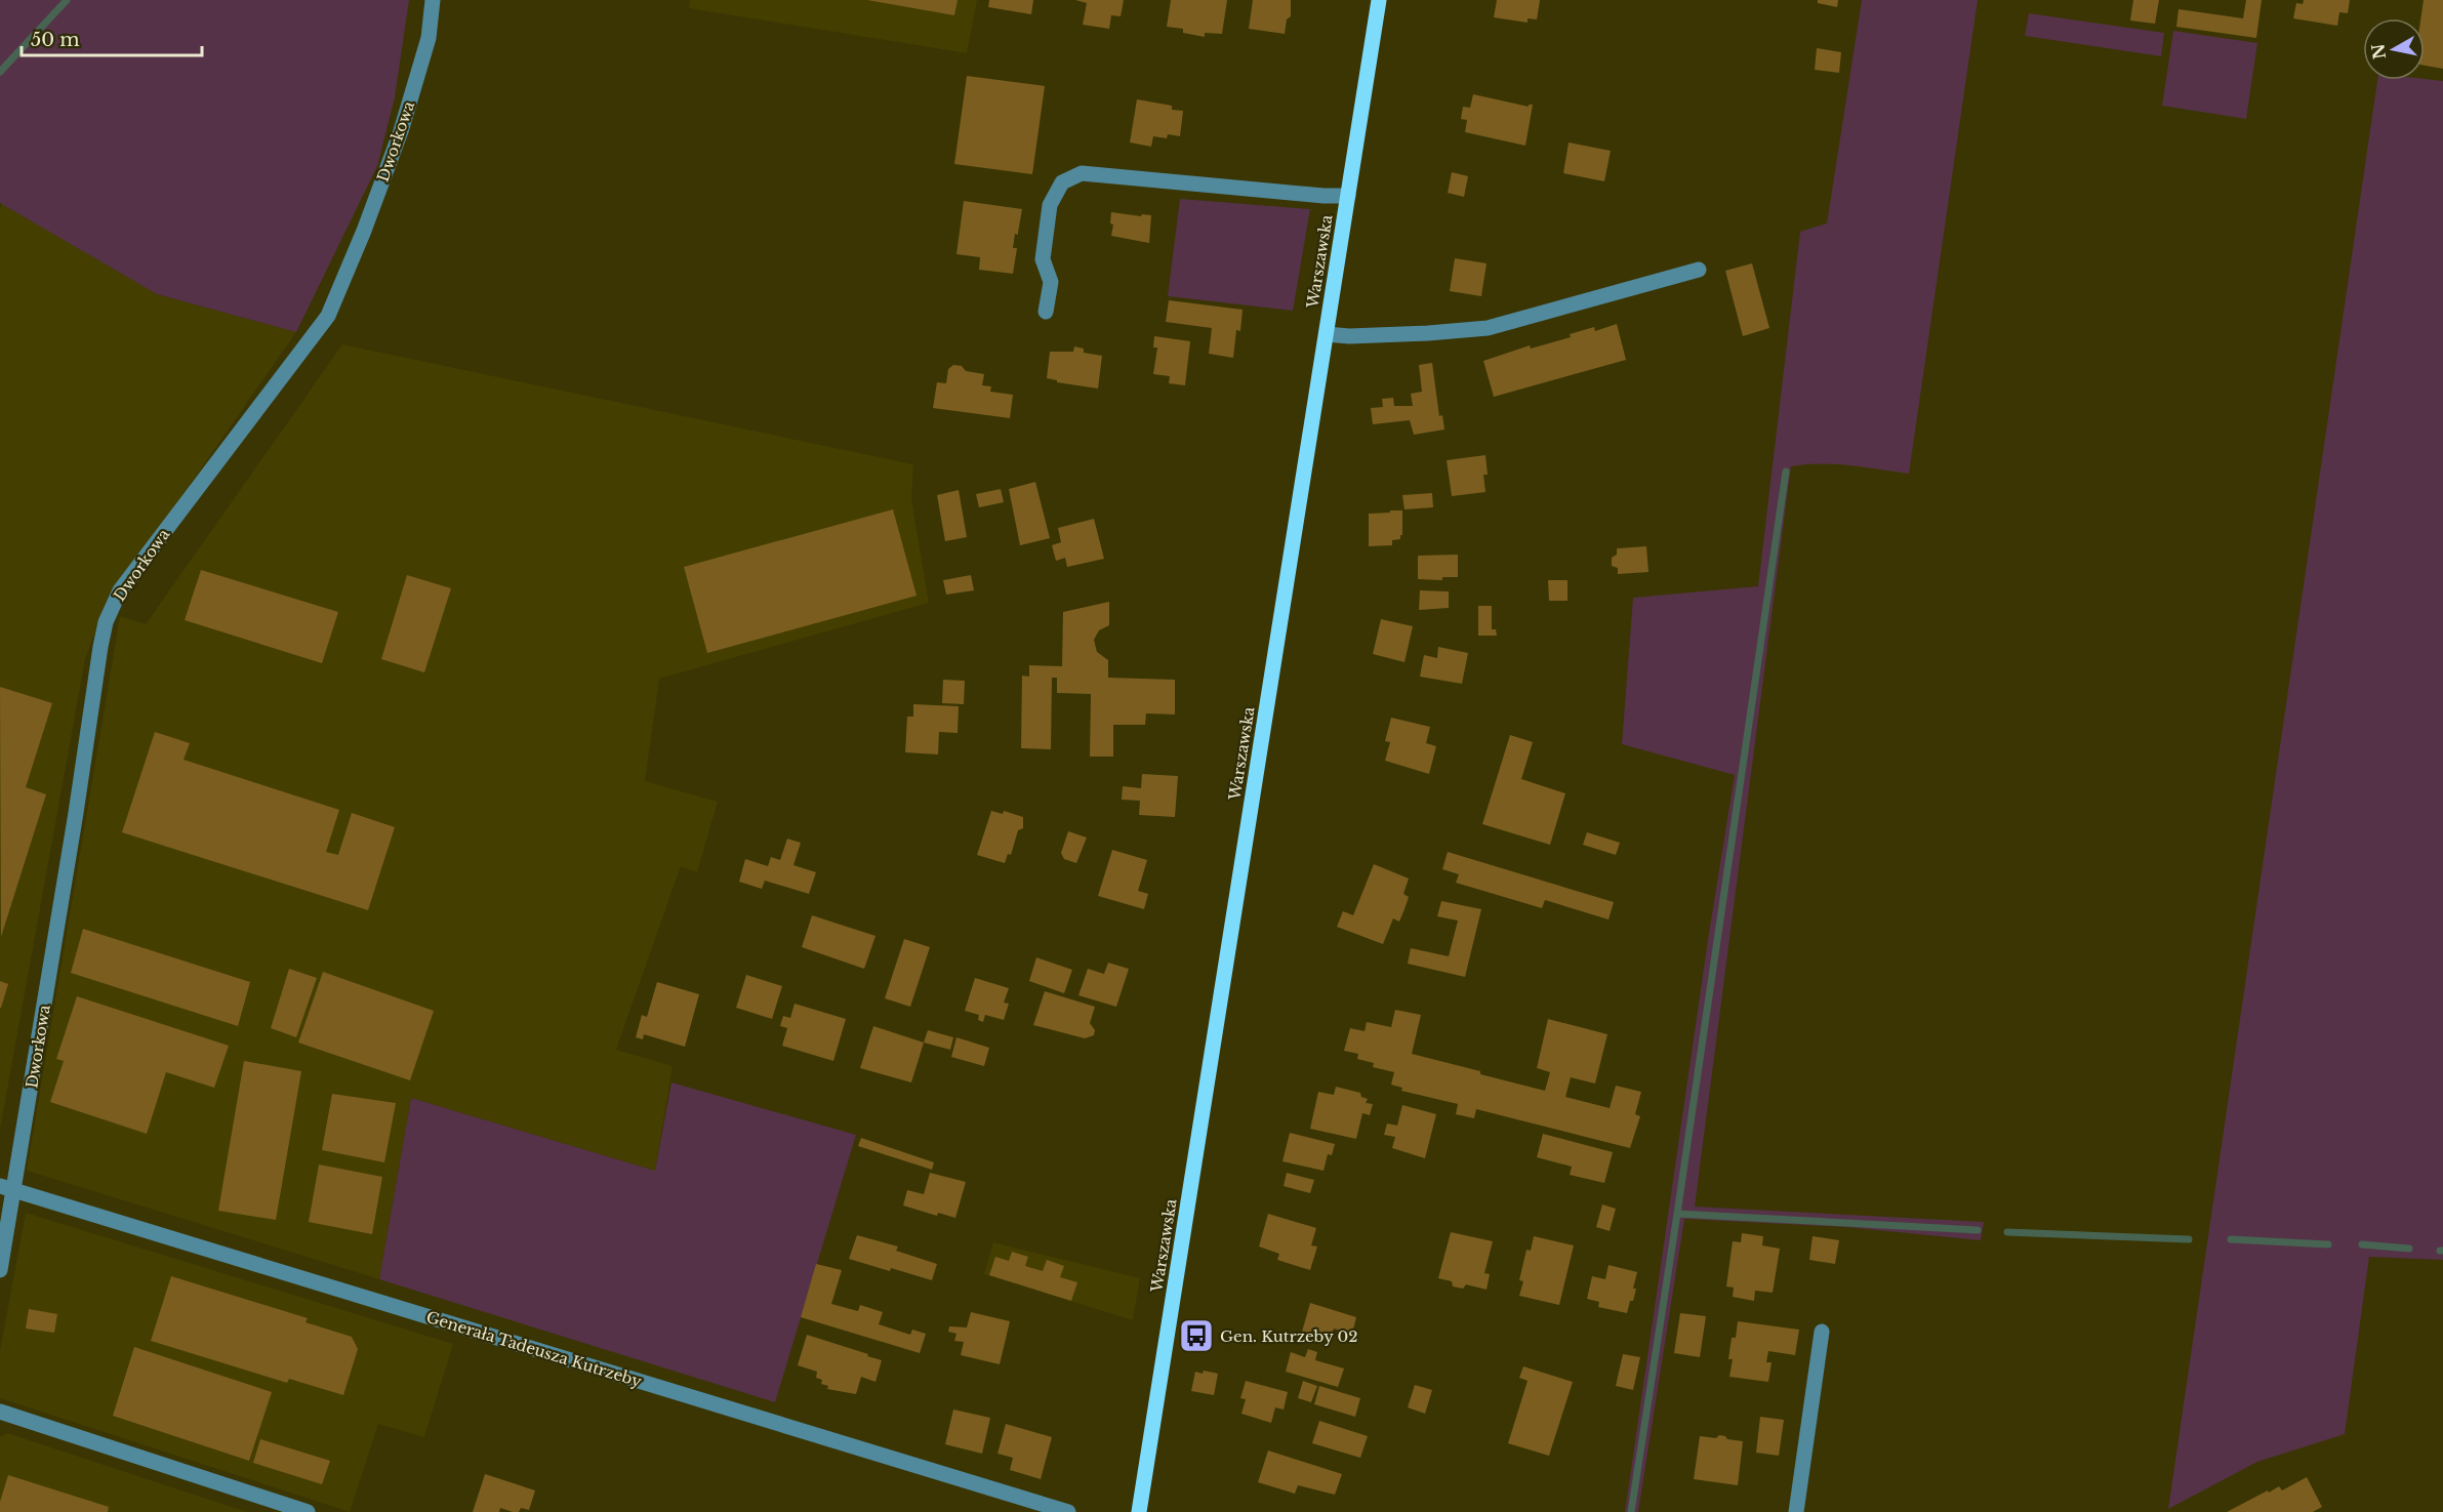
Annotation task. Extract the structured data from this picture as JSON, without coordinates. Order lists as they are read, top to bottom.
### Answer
{
  "streets": {
    "main road": ["Warszawska"],
    "street": ["Dworkowa", "Generała Tadeusza Kutrzeby"]
  },
  "crossings": [
    ["Dworkowa", "Generała Tadeusza Kutrzeby"]
  ],
  "places": {
    "bus stop": ["Gen. Kutrzeby 02"]
  },
  "scale_bar": "50 m",
  "north": "left"
}
